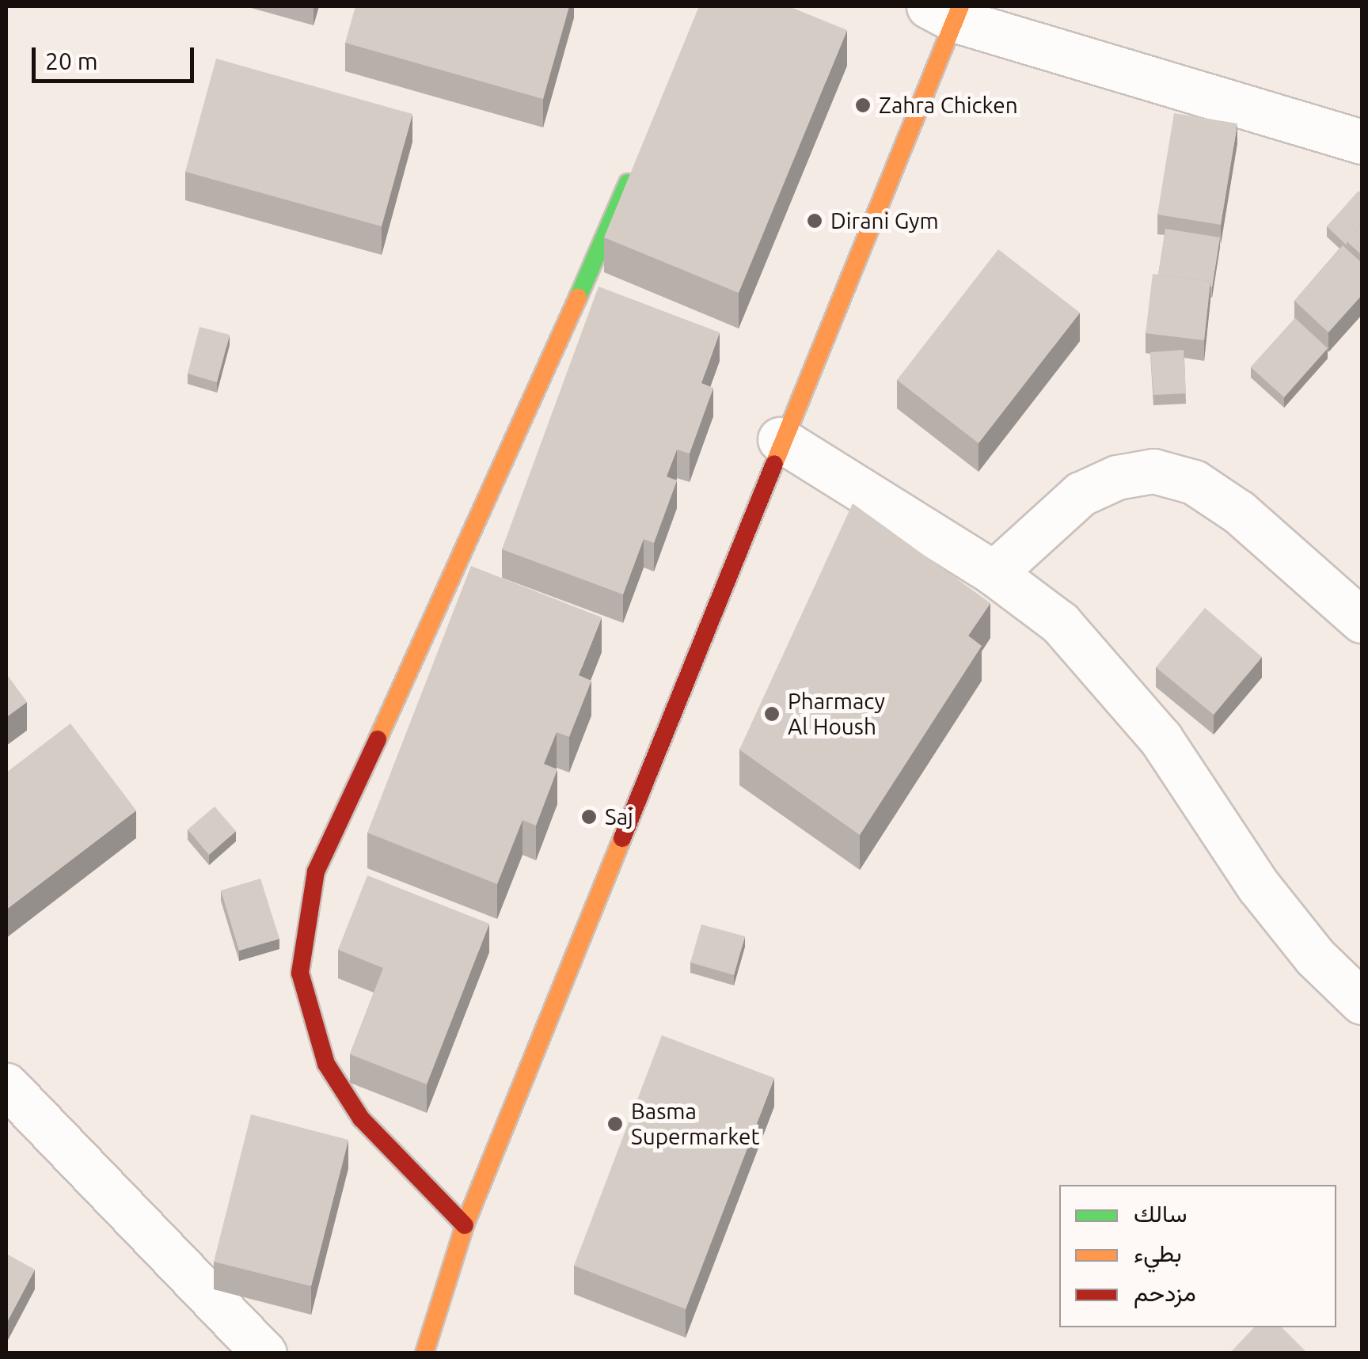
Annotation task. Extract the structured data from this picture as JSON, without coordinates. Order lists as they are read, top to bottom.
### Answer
{
  "places": [
    "Zahra Chicken",
    "Dirani Gym",
    "Pharmacy Al Housh",
    "Saj",
    "Basma Supermarket"
  ],
  "legend": ["سالك", "بطيء", "مزدحم"],
  "scale_bar": "20 m"
}
